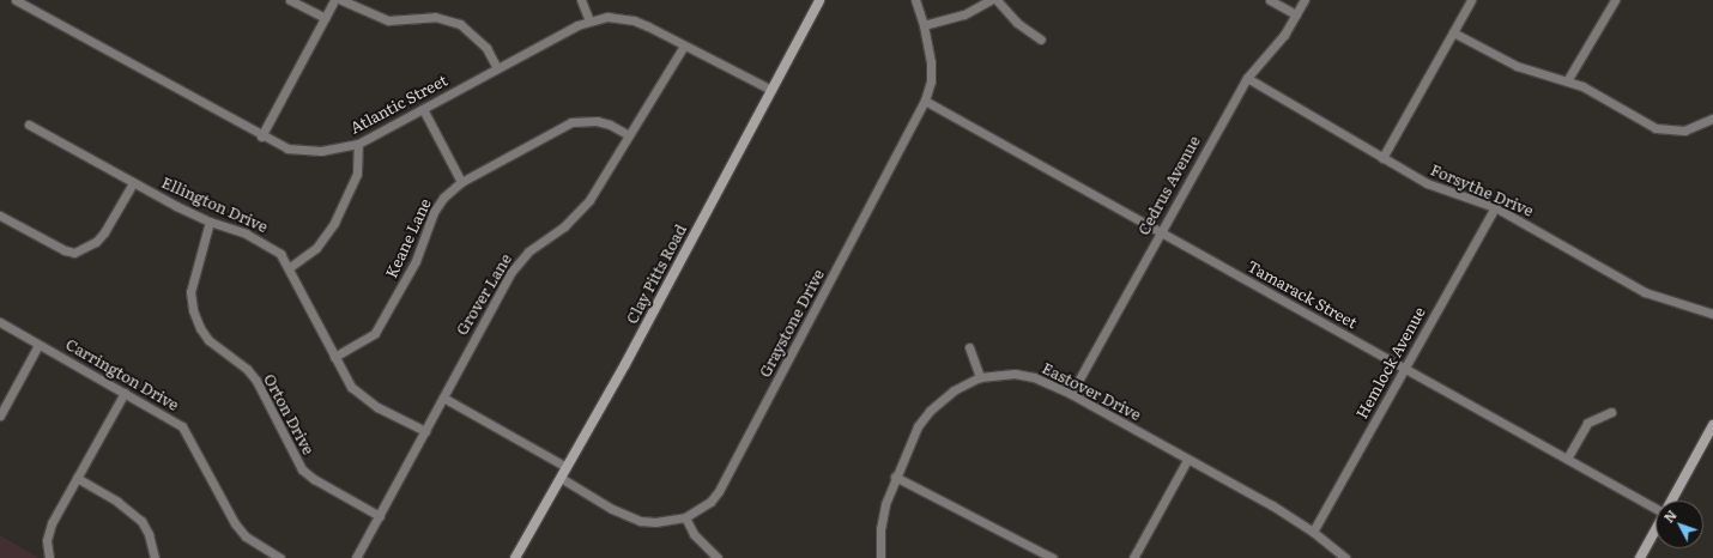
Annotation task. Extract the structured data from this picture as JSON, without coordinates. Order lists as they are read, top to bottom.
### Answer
{
  "streets": {
    "street": [
      "Atlantic Street",
      "Cedrus Avenue",
      "Forsythe Drive",
      "Ellington Drive",
      "Keane Lane",
      "Clay Pitts Road",
      "Grover Lane",
      "Tamarack Street",
      "Graystone Drive",
      "Hemlock Avenue",
      "Carrington Drive",
      "Eastover Drive",
      "Orton Drive"
    ]
  },
  "crossings": [
    ["Atlantic Street", "Clay Pitts Road"],
    ["Atlantic Street", "Grover Lane"],
    ["Cedrus Avenue", "Forsythe Drive"],
    ["Cedrus Avenue", "Tamarack Street"],
    ["Cedrus Avenue", "Eastover Drive"],
    ["Forsythe Drive", "Hemlock Avenue"],
    ["Ellington Drive", "Keane Lane"],
    ["Ellington Drive", "Grover Lane"],
    ["Ellington Drive", "Orton Drive"],
    ["Keane Lane", "Grover Lane"],
    ["Clay Pitts Road", "Graystone Drive"],
    ["Grover Lane", "Orton Drive"],
    ["Tamarack Street", "Graystone Drive"],
    ["Tamarack Street", "Hemlock Avenue"],
    ["Hemlock Avenue", "Eastover Drive"]
  ],
  "north": "top left"
}
